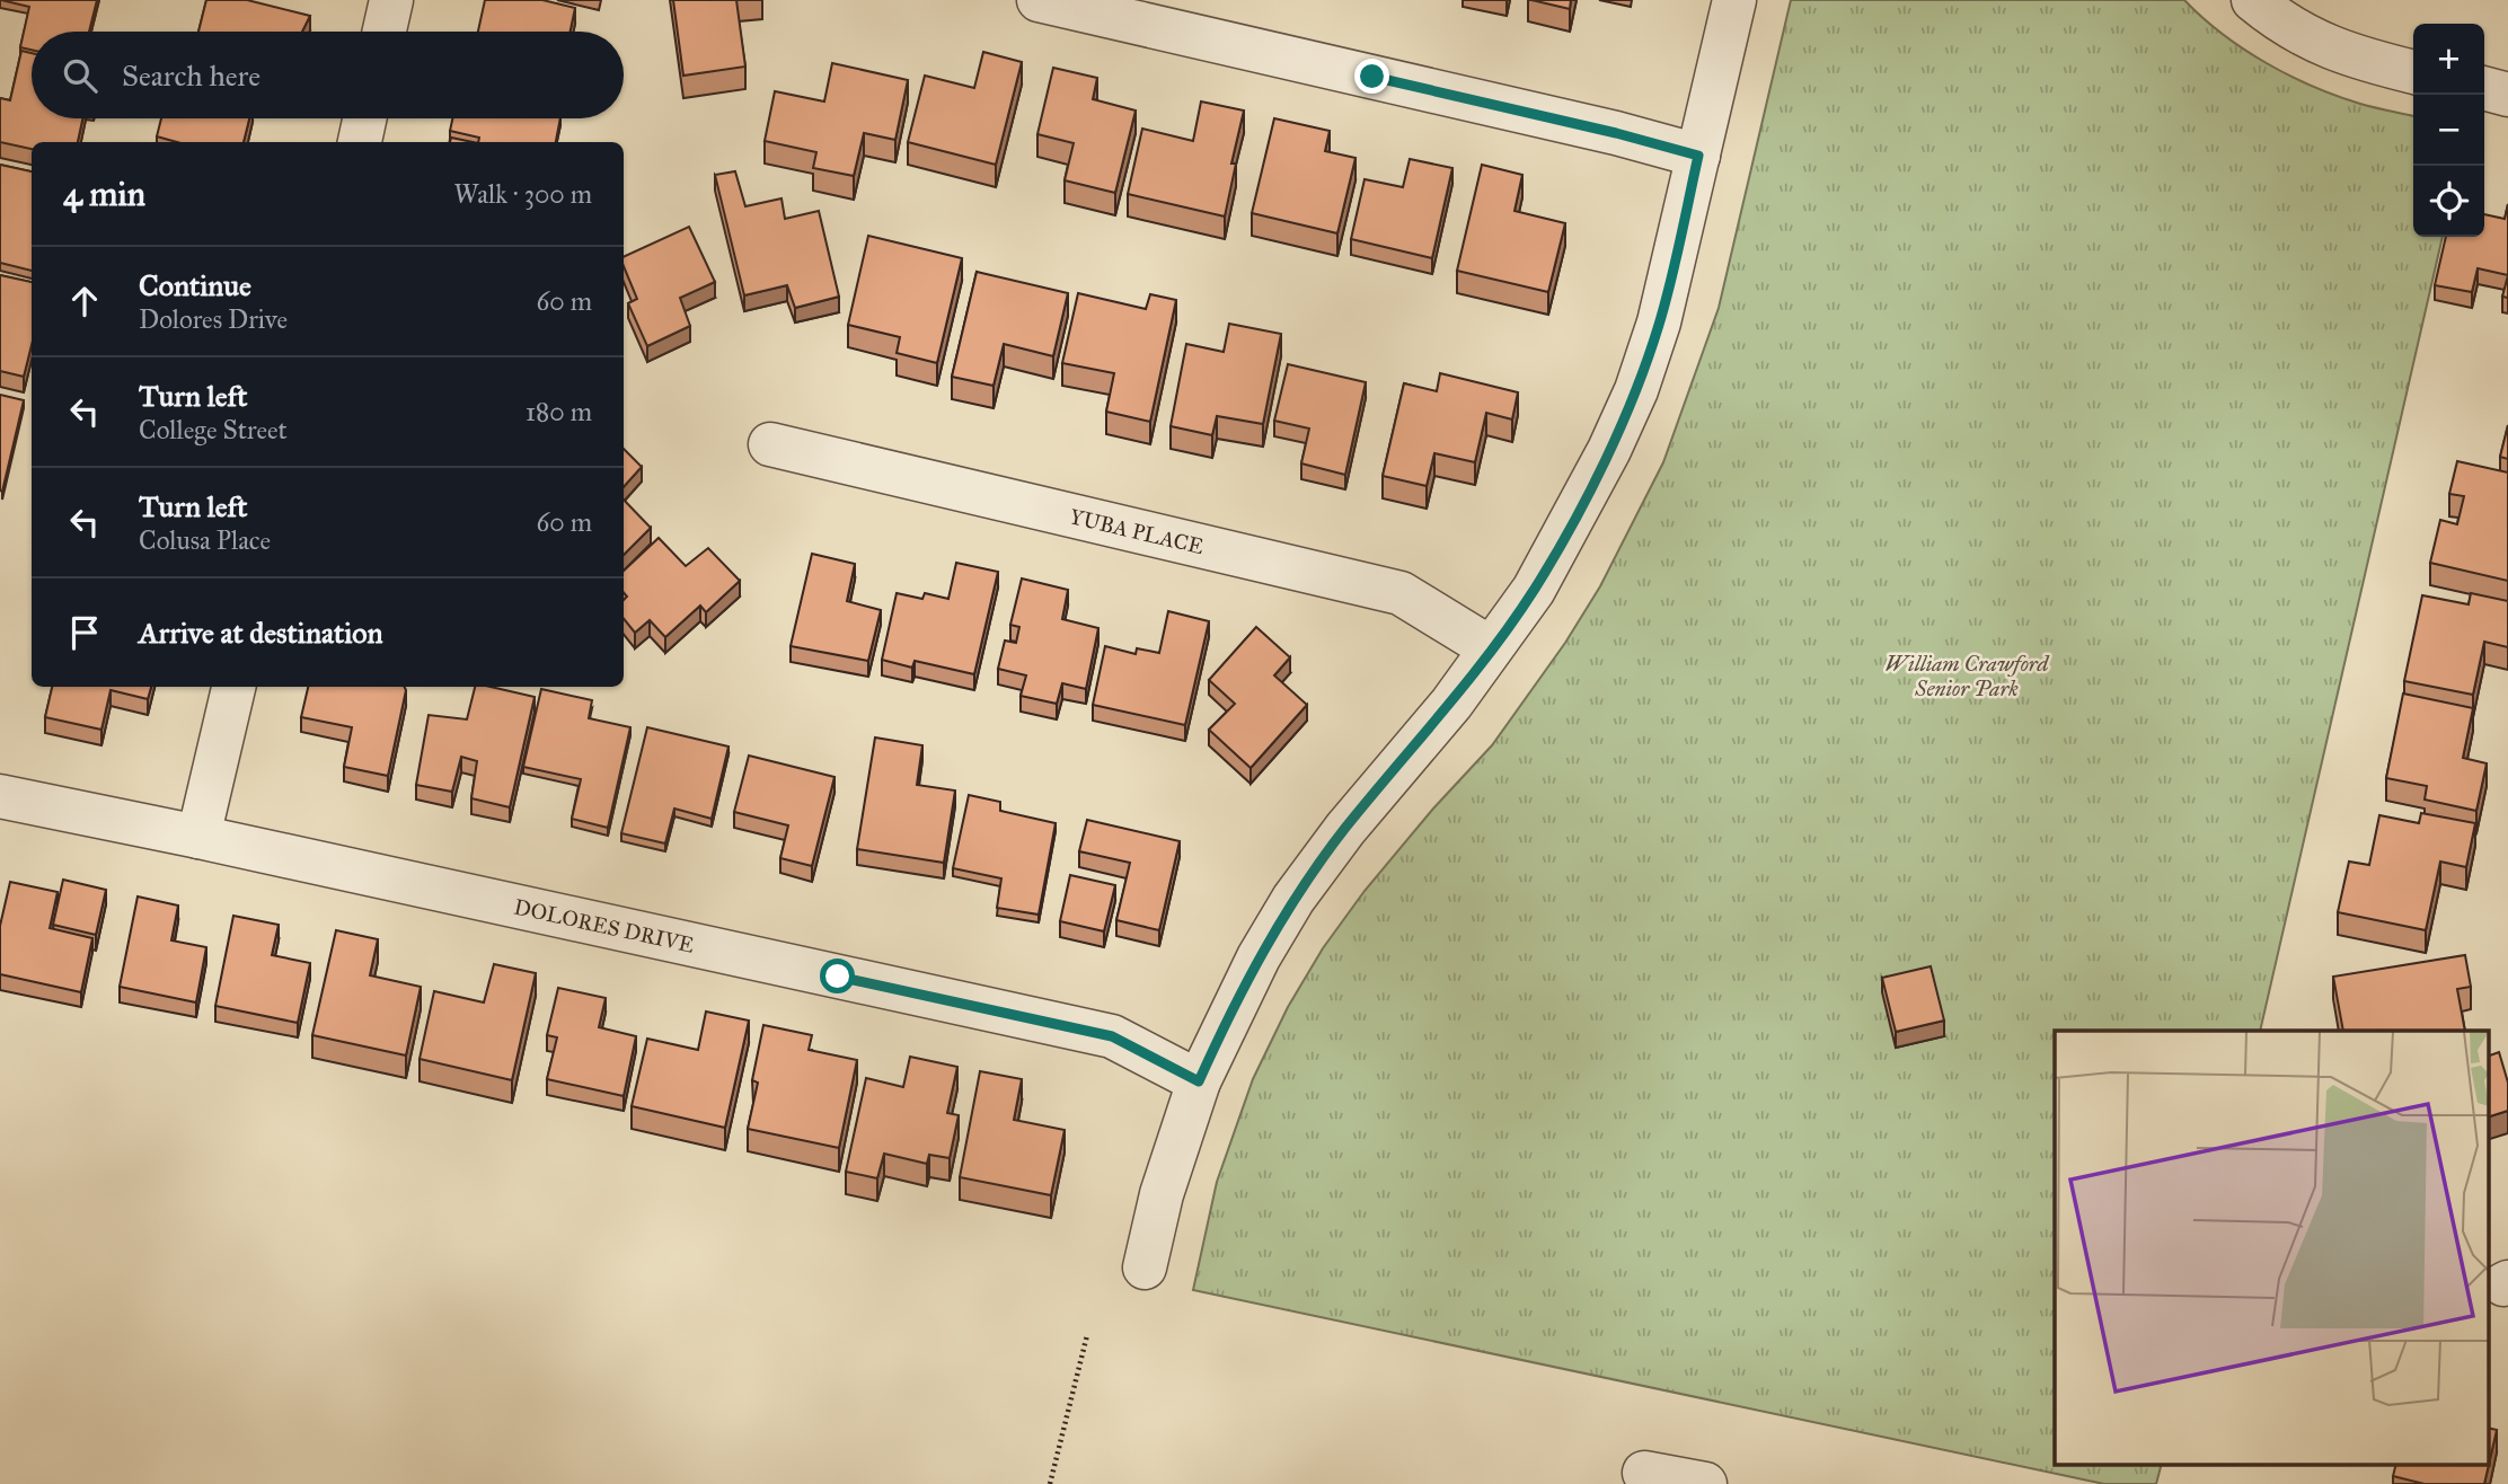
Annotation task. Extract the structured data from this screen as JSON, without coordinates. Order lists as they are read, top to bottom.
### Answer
{
  "streets": {
    "street": ["YUBA PLACE", "DOLORES DRIVE"]
  },
  "parks": ["William Crawford Senior Park"],
  "page": {
    "map_buttons": ["+", "−"],
    "search": "Search here",
    "heading": ["4 min", "Walk · 300 m"],
    "list": [
      ["Continue", "Dolores Drive", "60 m"],
      ["Turn left", "College Street", "180 m"],
      ["Turn left", "Colusa Place", "60 m"],
      "Arrive at destination"
    ]
  }
}
